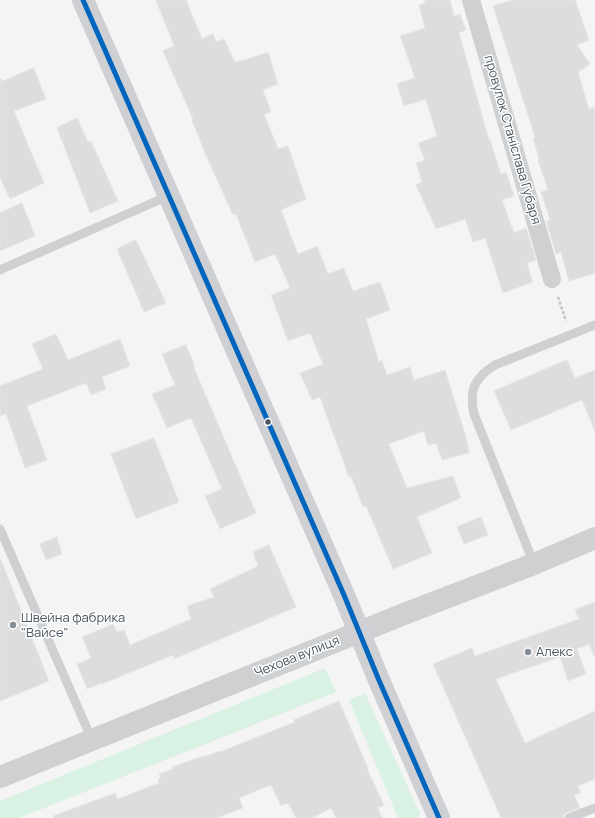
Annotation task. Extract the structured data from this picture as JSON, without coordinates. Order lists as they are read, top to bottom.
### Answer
{
  "streets": {
    "street": ["провулок Станіслава Губаря", "Чехова вулиця"]
  },
  "places": ["Швейна фабрика \"Вайсе\"", "Алекс"]
}
